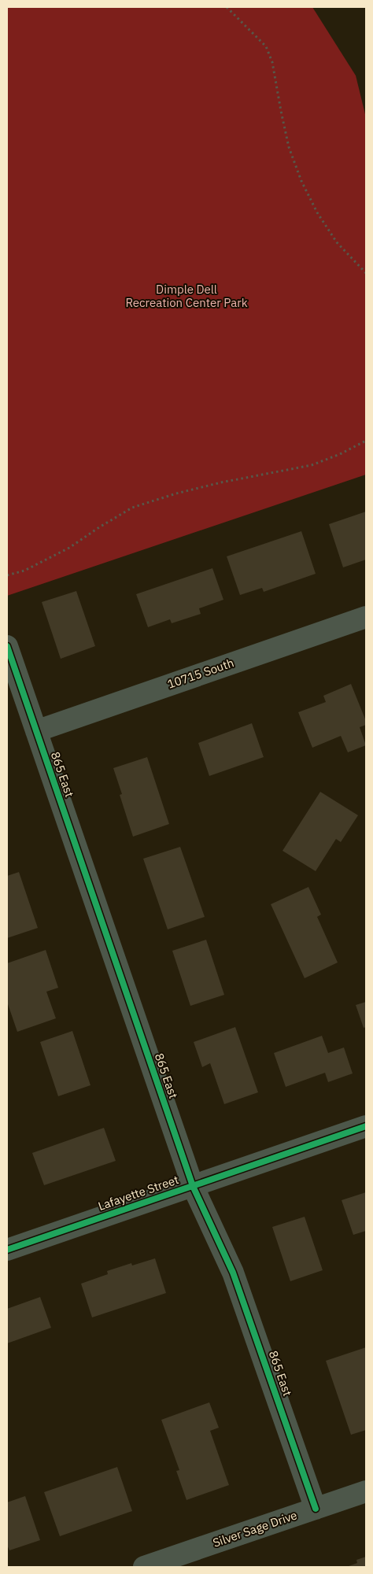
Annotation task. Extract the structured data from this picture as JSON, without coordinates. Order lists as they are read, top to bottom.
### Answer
{
  "streets": {
    "street": [
      "10715 South",
      "865 East",
      "Lafayette Street",
      "Silver Sage Drive"
    ]
  },
  "crossings": [
    ["10715 South", "865 East"],
    ["865 East", "Lafayette Street"],
    ["865 East", "Silver Sage Drive"]
  ],
  "parks": ["Dimple Dell Recreation Center Park"]
}
